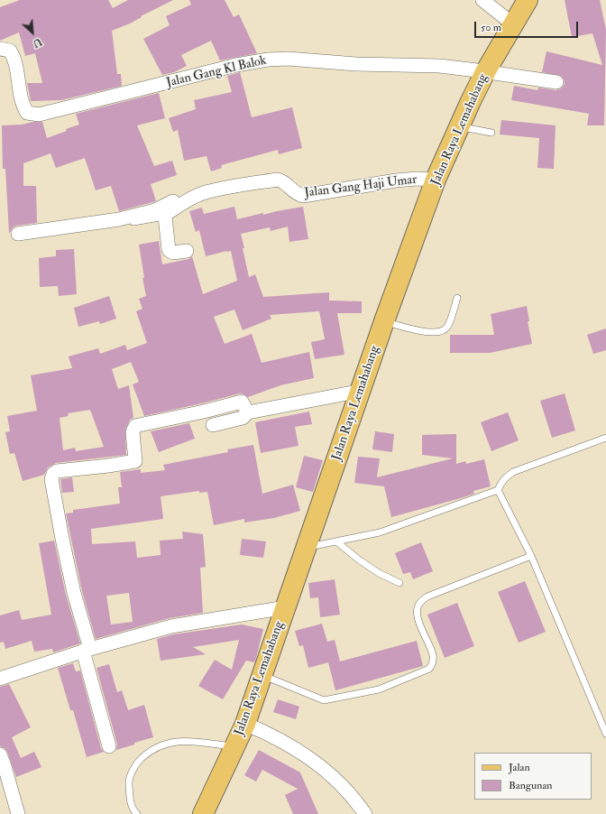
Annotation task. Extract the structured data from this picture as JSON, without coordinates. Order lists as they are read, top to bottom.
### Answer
{
  "streets": {
    "main road": ["Jalan Raya Lemahabang"],
    "street": ["Jalan Gang Kl Balok", "Jalan Gang Haji Umar"]
  },
  "crossings": [
    ["Jalan Gang Kl Balok", "Jalan Raya Lemahabang"],
    ["Jalan Raya Lemahabang", "Jalan Gang Haji Umar"]
  ],
  "legend": ["Jalan", "Bangunan"],
  "scale_bar": "50 m",
  "north": "bottom right"
}
